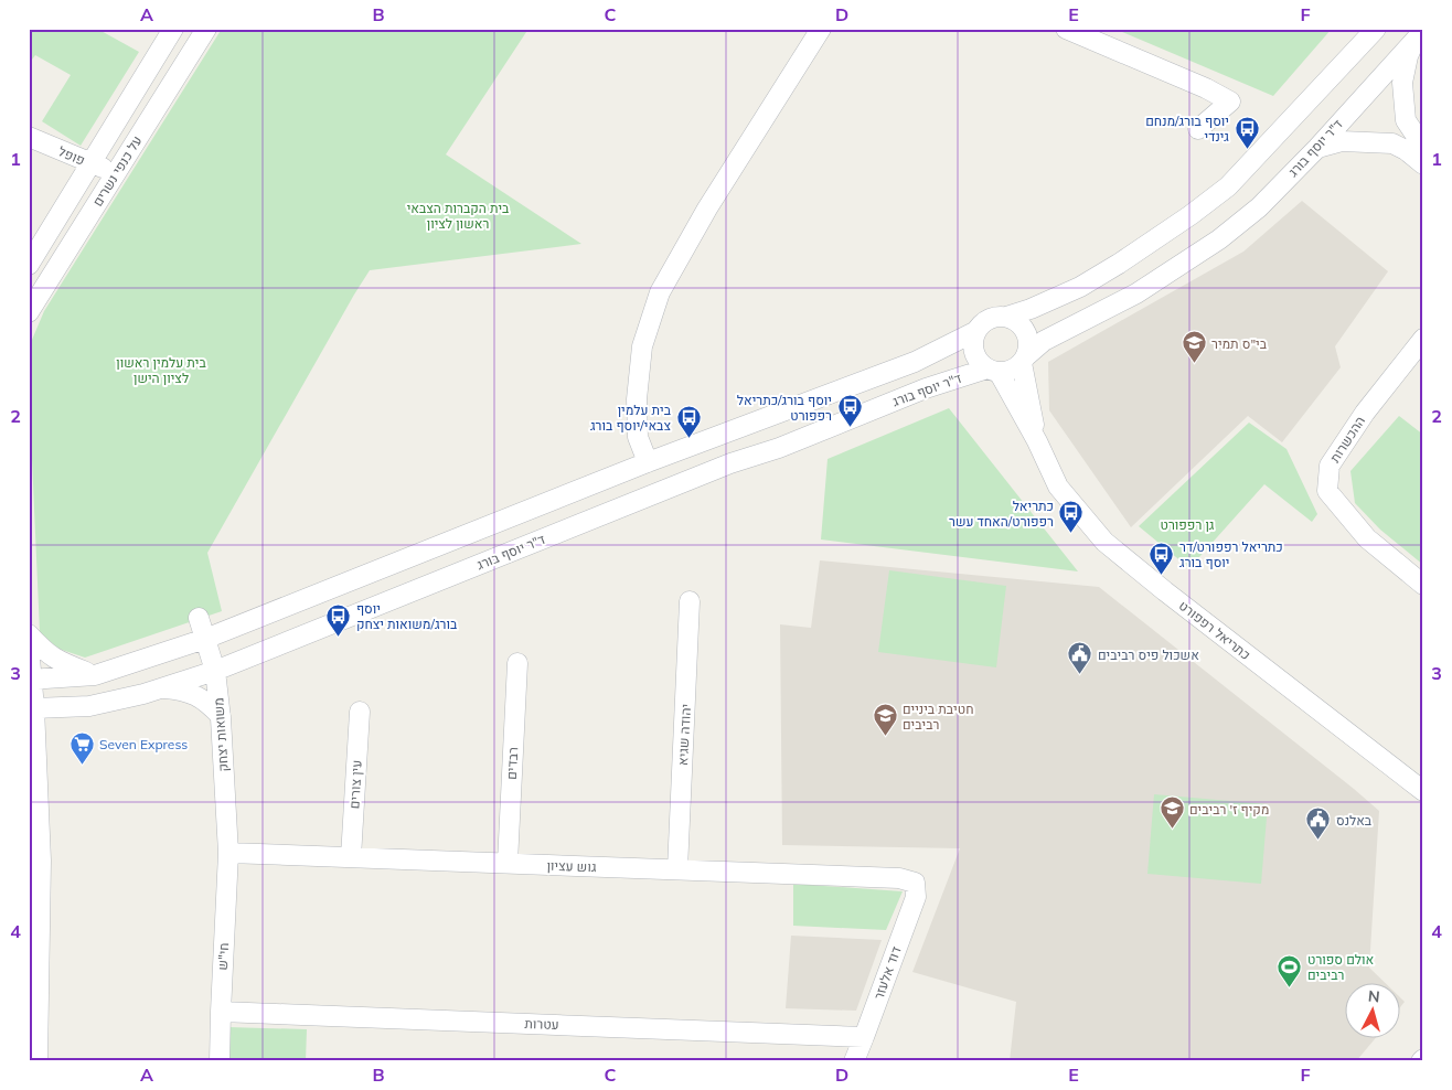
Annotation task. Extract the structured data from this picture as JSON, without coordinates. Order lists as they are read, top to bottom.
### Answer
{
  "streets": {
    "street": [
      "ד\"ר יוסף בורג",
      "פופל",
      "על כנפי נשרים",
      "ההכשרות",
      "כתריאל רפפורט",
      "משואות יצחק",
      "יהודה שגיא",
      "רבדים",
      "עין צורים",
      "גוש עציון",
      "חי\"ש",
      "דוד אלעזר",
      "עטרות"
    ]
  },
  "crossings": [
    ["ד\"ר יוסף בורג", "כתריאל רפפורט"],
    ["ד\"ר יוסף בורג", "משואות יצחק"],
    ["פופל", "על כנפי נשרים"],
    ["משואות יצחק", "גוש עציון"],
    ["משואות יצחק", "חי\"ש"],
    ["יהודה שגיא", "גוש עציון"],
    ["רבדים", "גוש עציון"],
    ["עין צורים", "גוש עציון"],
    ["גוש עציון", "חי\"ש"],
    ["גוש עציון", "דוד אלעזר"],
    ["חי\"ש", "עטרות"],
    ["דוד אלעזר", "עטרות"]
  ],
  "parks": ["בית הקברות הצבאי ראשון לציון", "בית עלמין ראשון לציון הישן", "גן רפפורט"],
  "places": {
    "bus stop": [
      "יוסף בורג/מנחם גינדי",
      "יוסף בורג/כתריאל רפפורט",
      "בית עלמין צבאי/יוסף בורג",
      "כתריאל רפפורט/האחד עשר",
      "כתריאל רפפורט/דר יוסף בורג",
      "יוסף בורג/משואות יצחק"
    ],
    "school or university": ["בי\"ס תמיר", "חטיבת ביניים רביבים", "מקיף ז' רביבים"],
    "public building": ["אשכול פיס רביבים", "באלנס"],
    "supermarket": ["Seven Express"],
    "sports": ["אולם ספורט רביבים"]
  },
  "north": "top",
  "grid": {
    "columns": [
      "A",
      "B",
      "C",
      "D",
      "E",
      "F"
    ],
    "rows": [
      "1",
      "2",
      "3",
      "4"
    ]
  }
}
